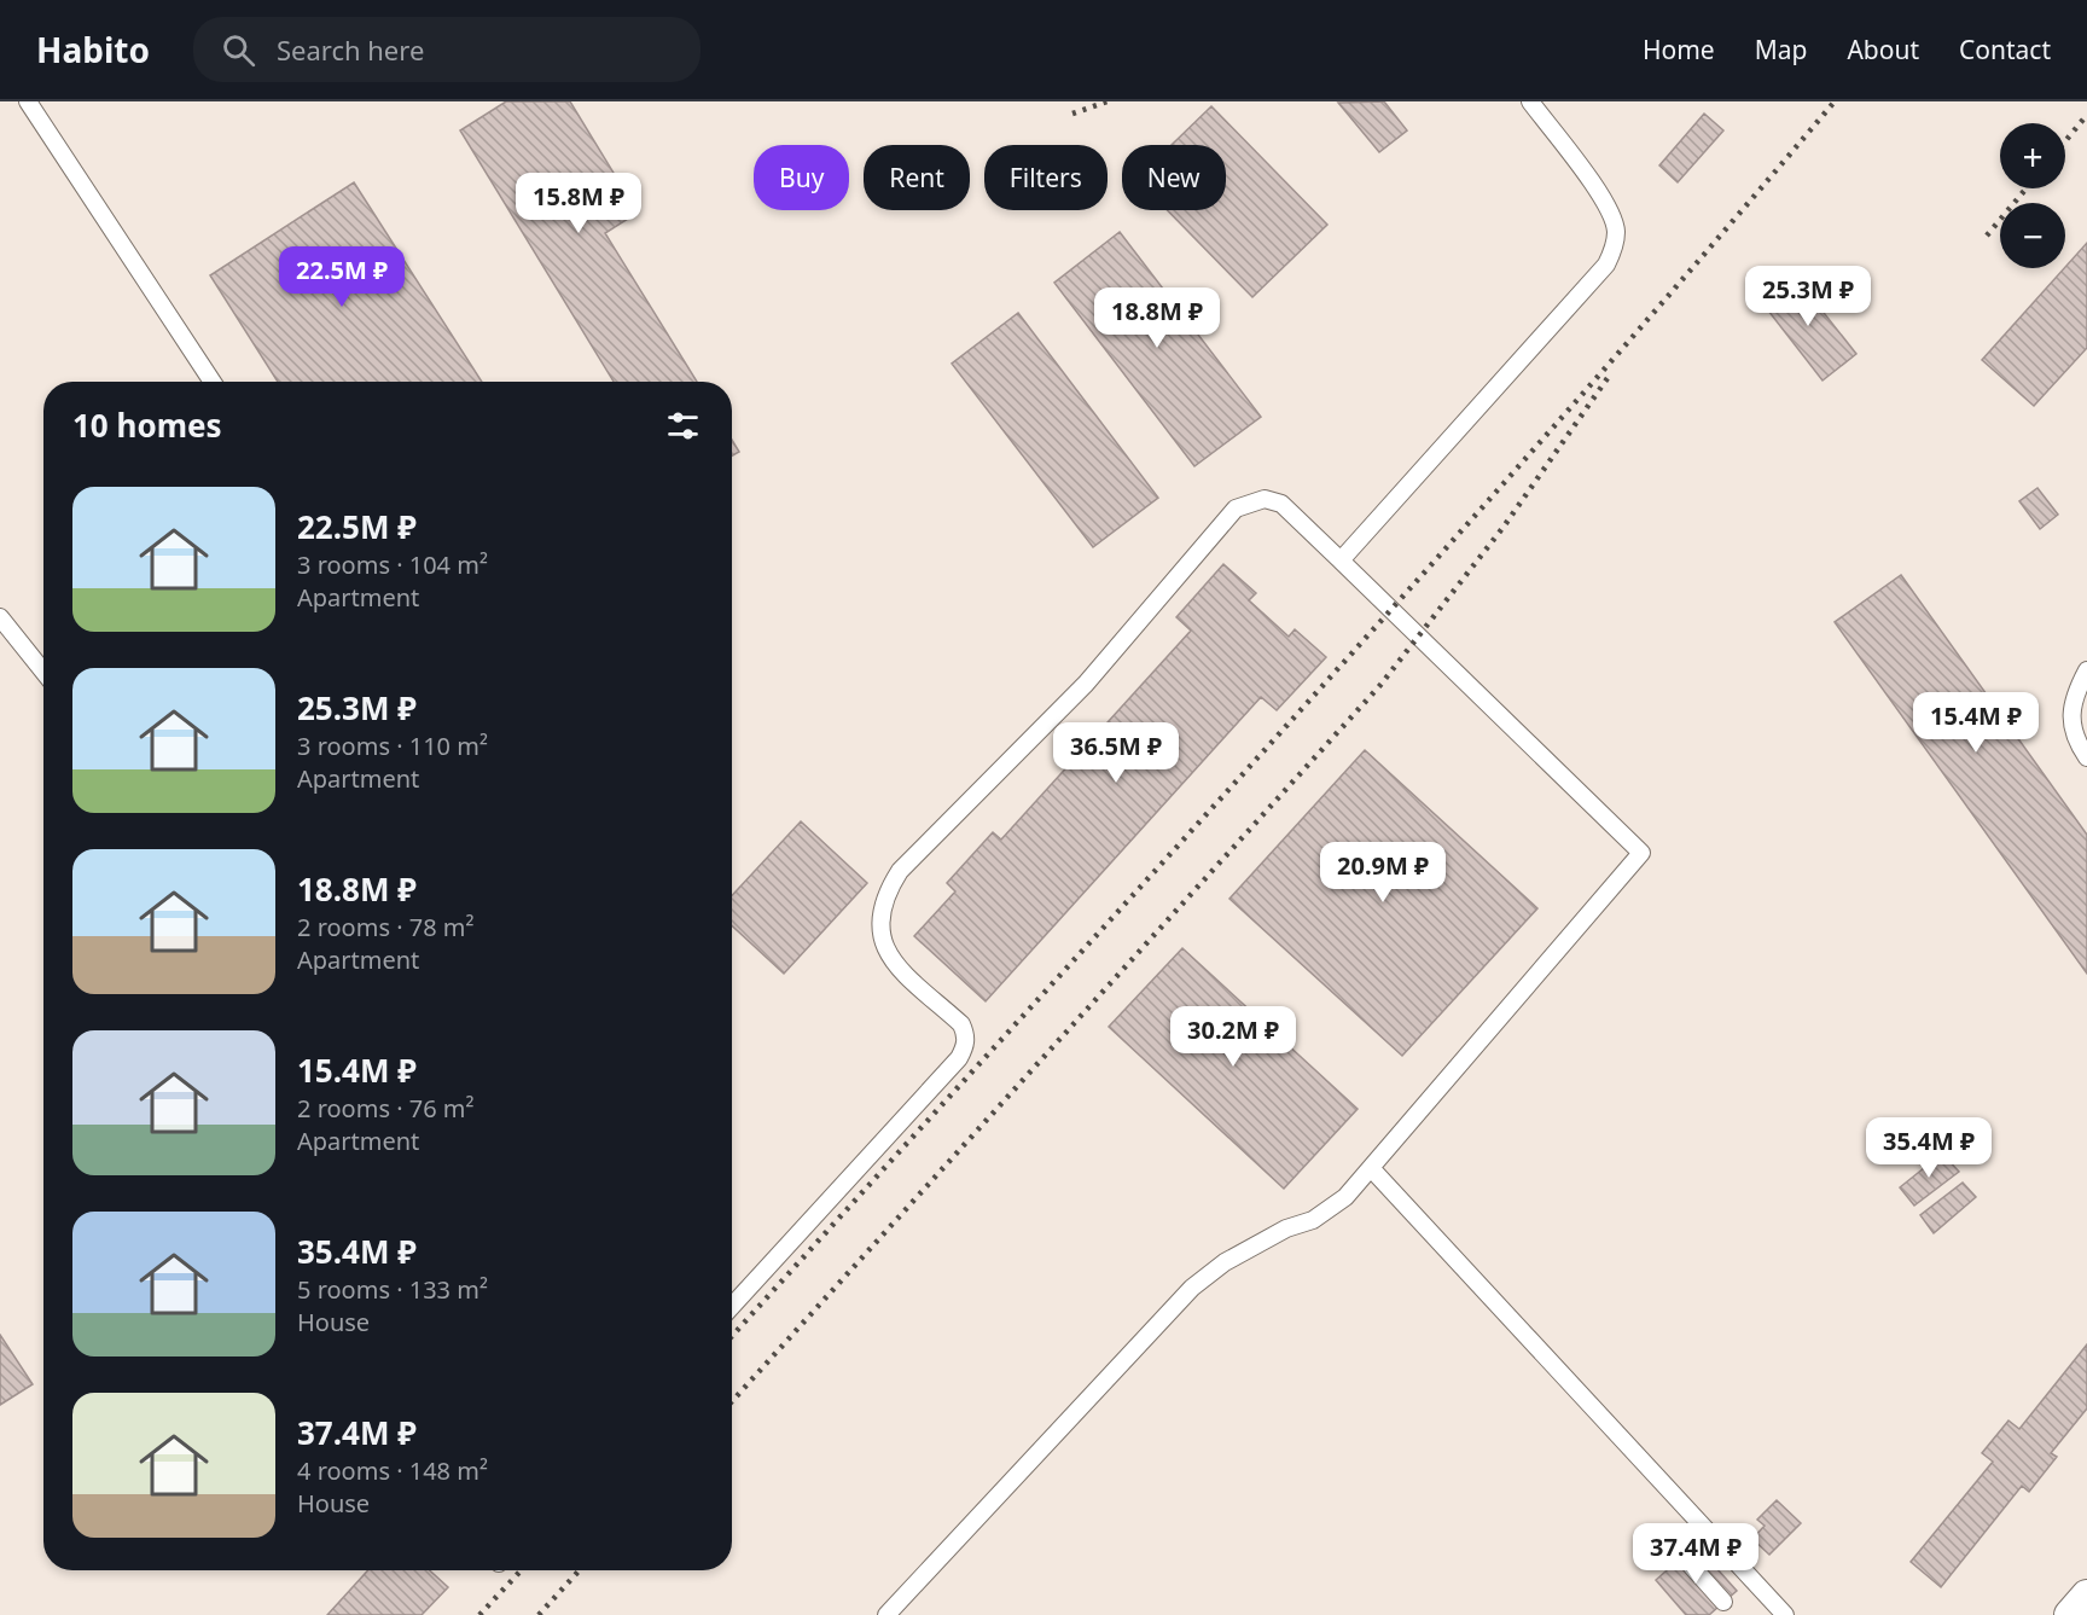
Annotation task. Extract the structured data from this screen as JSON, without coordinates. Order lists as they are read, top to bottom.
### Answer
{
  "page": {
    "header": "Habito",
    "search": "Search here",
    "nav": [
      "Home",
      "Map",
      "About",
      "Contact"
    ],
    "map_buttons": ["+", "−"],
    "chip": [
      "Buy",
      "Rent",
      "Filters",
      "New"
    ],
    "price": [
      "15.8M ₽",
      "22.5M ₽",
      "25.3M ₽",
      "18.8M ₽",
      "15.4M ₽",
      "36.5M ₽",
      "20.9M ₽",
      "30.2M ₽",
      "35.4M ₽",
      "37.4M ₽"
    ],
    "heading": "10 homes",
    "list": [
      {
        "name": "22.5M ₽",
        "note": "3 rooms · 104 m² · Apartment"
      },
      {
        "name": "25.3M ₽",
        "note": "3 rooms · 110 m² · Apartment"
      },
      {
        "name": "18.8M ₽",
        "note": "2 rooms · 78 m² · Apartment"
      },
      {
        "name": "15.4M ₽",
        "note": "2 rooms · 76 m² · Apartment"
      },
      {
        "name": "35.4M ₽",
        "note": "5 rooms · 133 m² · House"
      },
      {
        "name": "37.4M ₽",
        "note": "4 rooms · 148 m² · House"
      }
    ]
  }
}
